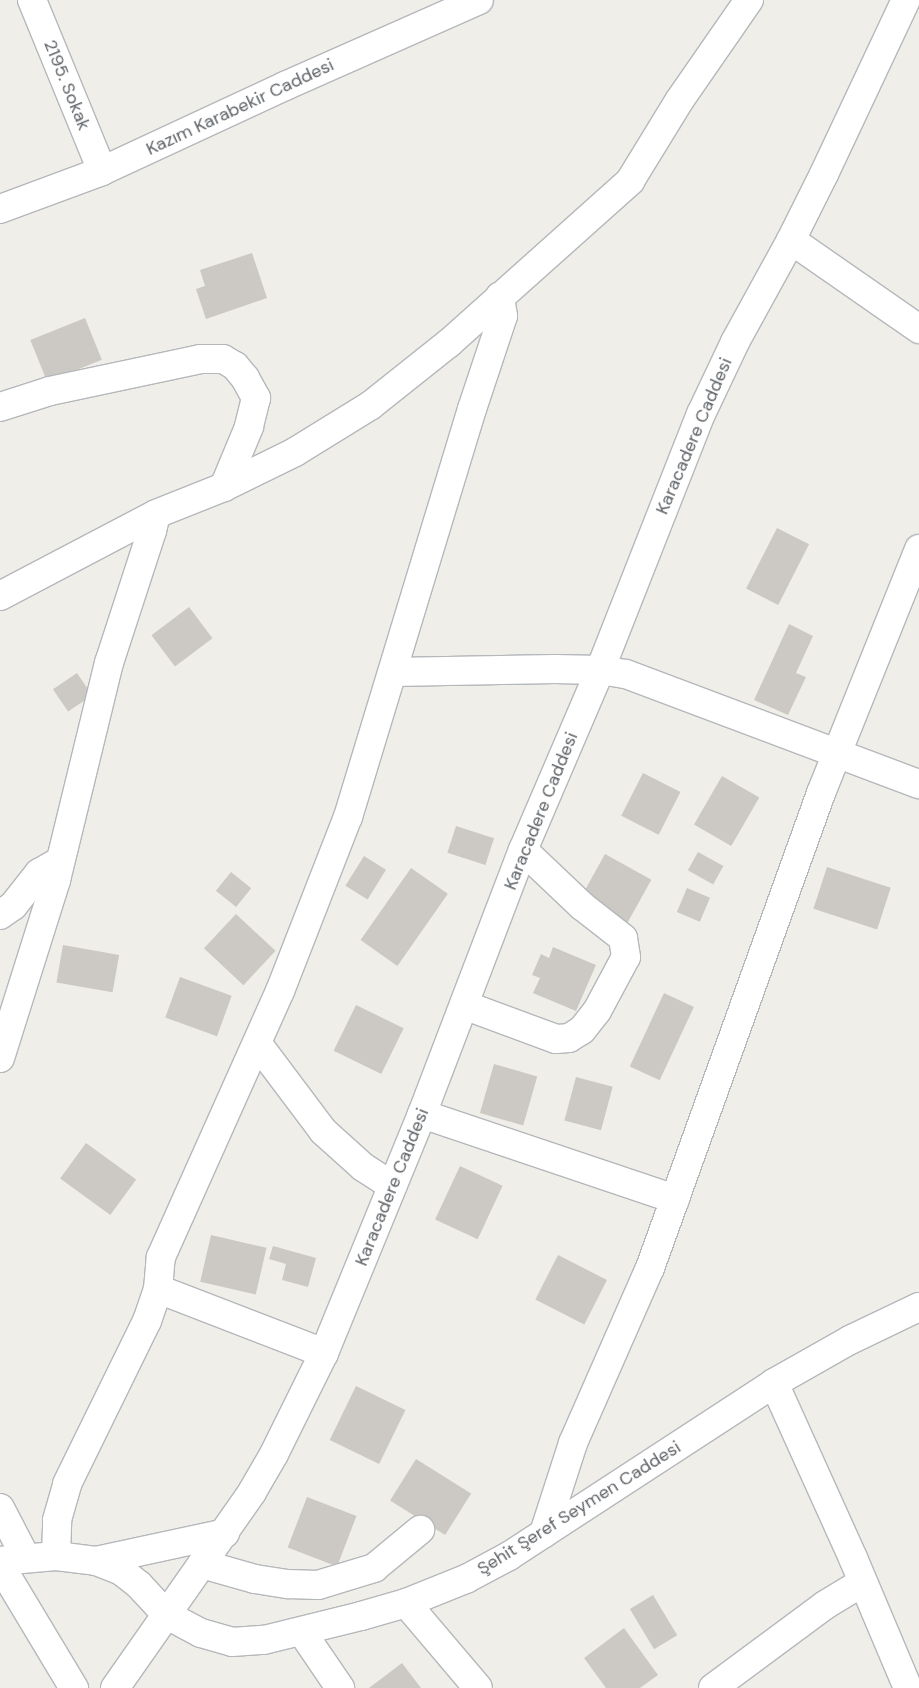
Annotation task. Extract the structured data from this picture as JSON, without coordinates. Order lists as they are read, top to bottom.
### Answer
{
  "streets": {
    "street": [
      "2195. Sokak",
      "Kazım Karabekir Caddesi",
      "Karacadere Caddesi",
      "Şehit Şeref Seymen Caddesi"
    ]
  },
  "crossings": [
    ["2195. Sokak", "Kazım Karabekir Caddesi"],
    ["Karacadere Caddesi", "Şehit Şeref Seymen Caddesi"]
  ]
}
